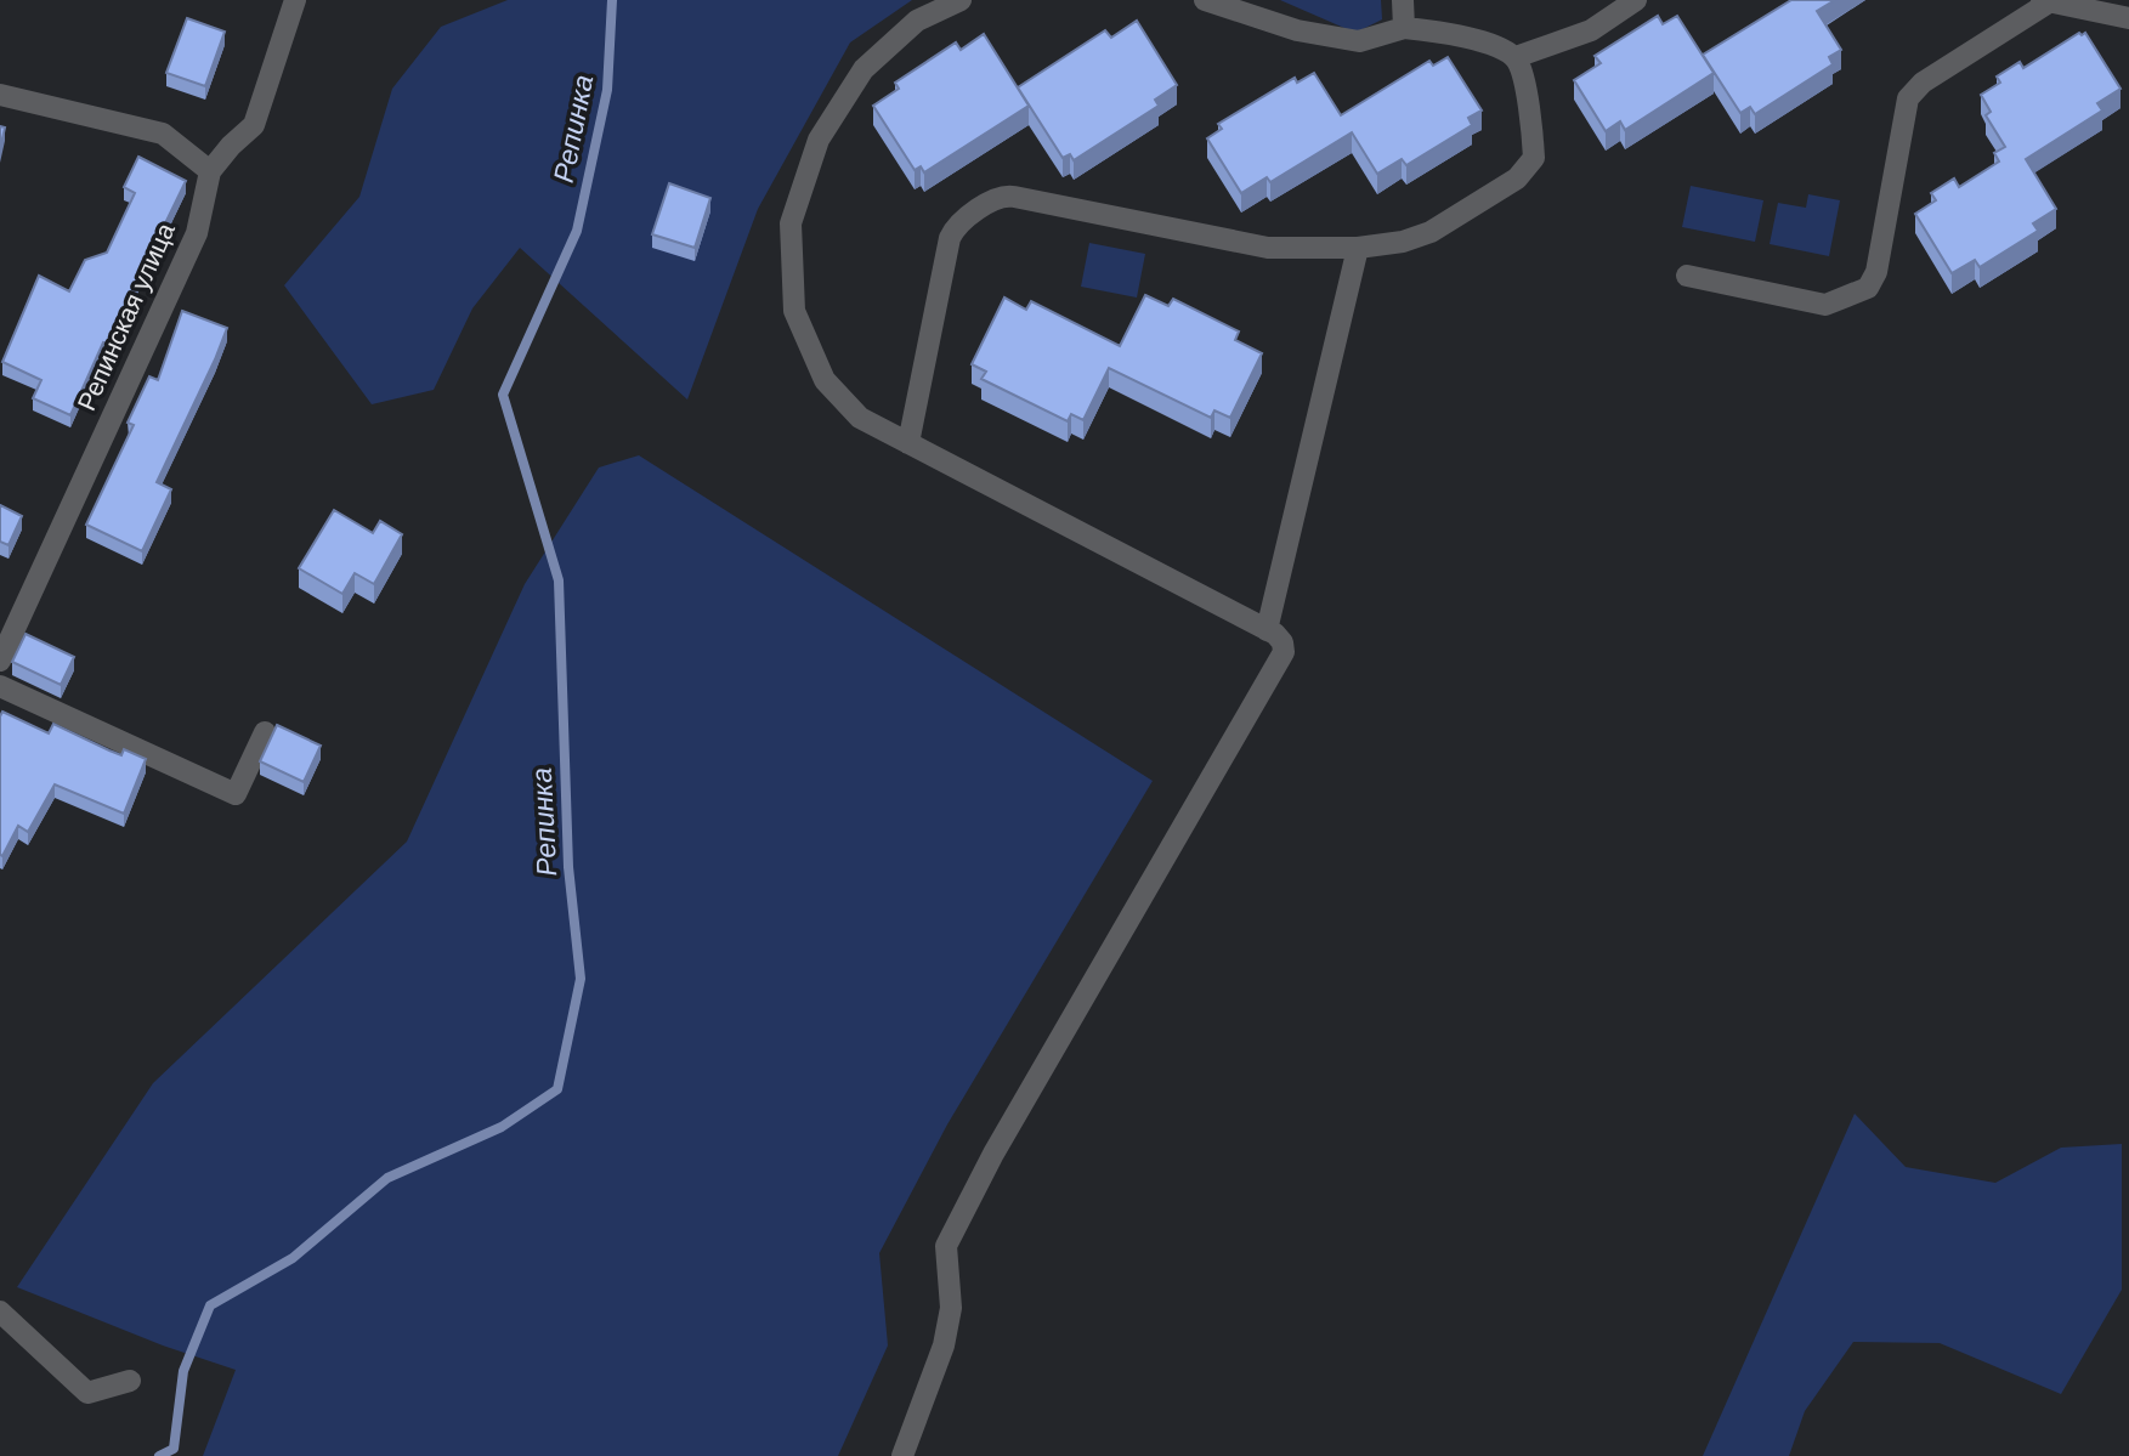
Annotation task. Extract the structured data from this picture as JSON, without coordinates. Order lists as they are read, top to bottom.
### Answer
{
  "streets": {
    "street": ["Репинская улица"]
  },
  "water": ["Репинка"]
}
